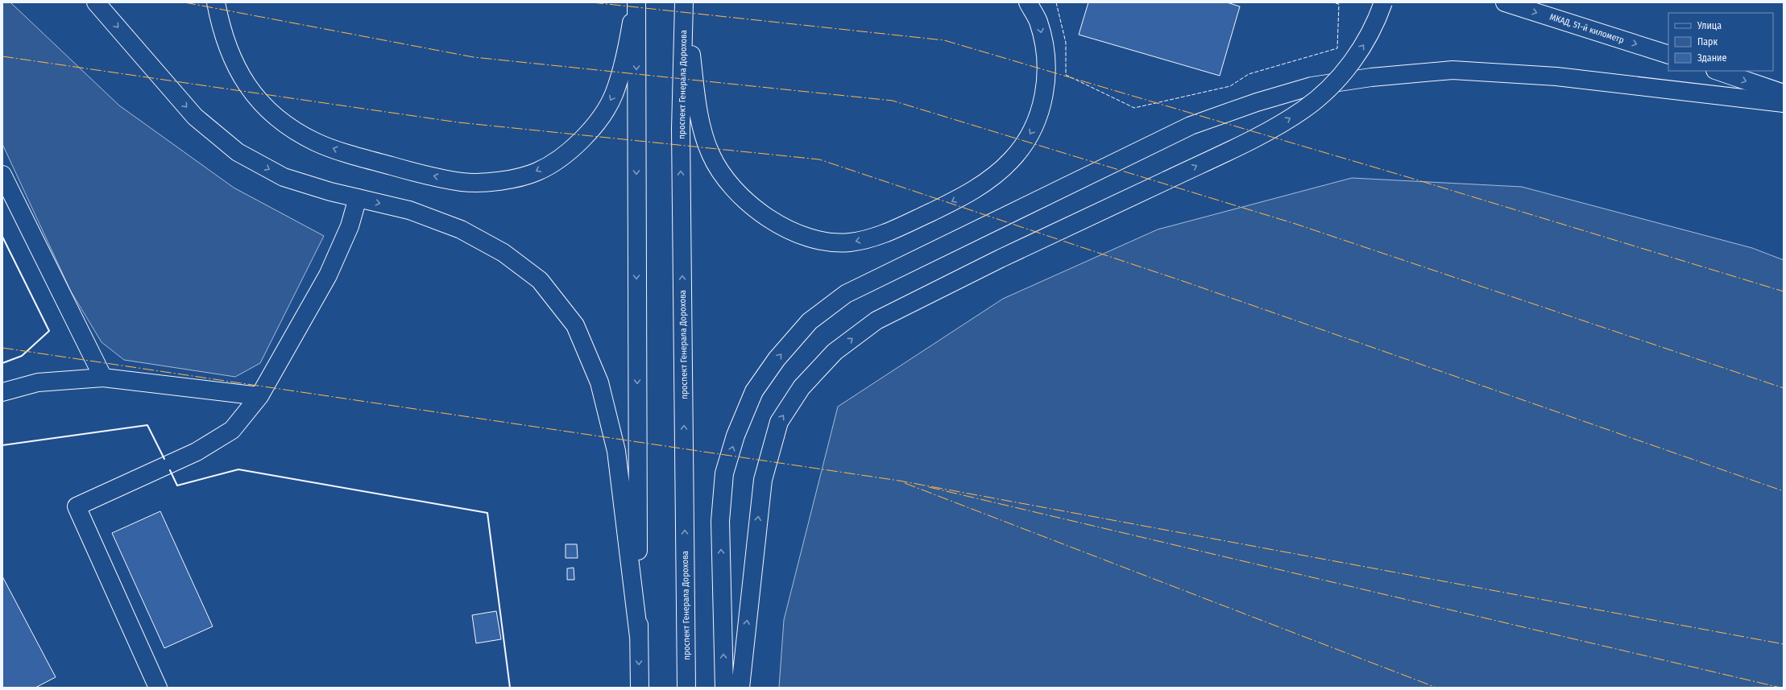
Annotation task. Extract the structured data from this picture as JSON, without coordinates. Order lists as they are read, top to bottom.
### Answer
{
  "streets": {
    "main road": ["МКАД, 51-й километр", "проспект Генерала Дорохова"]
  },
  "one_way": ["МКАД, 51-й километр"],
  "legend": ["Улица", "Парк", "Здание"]
}
